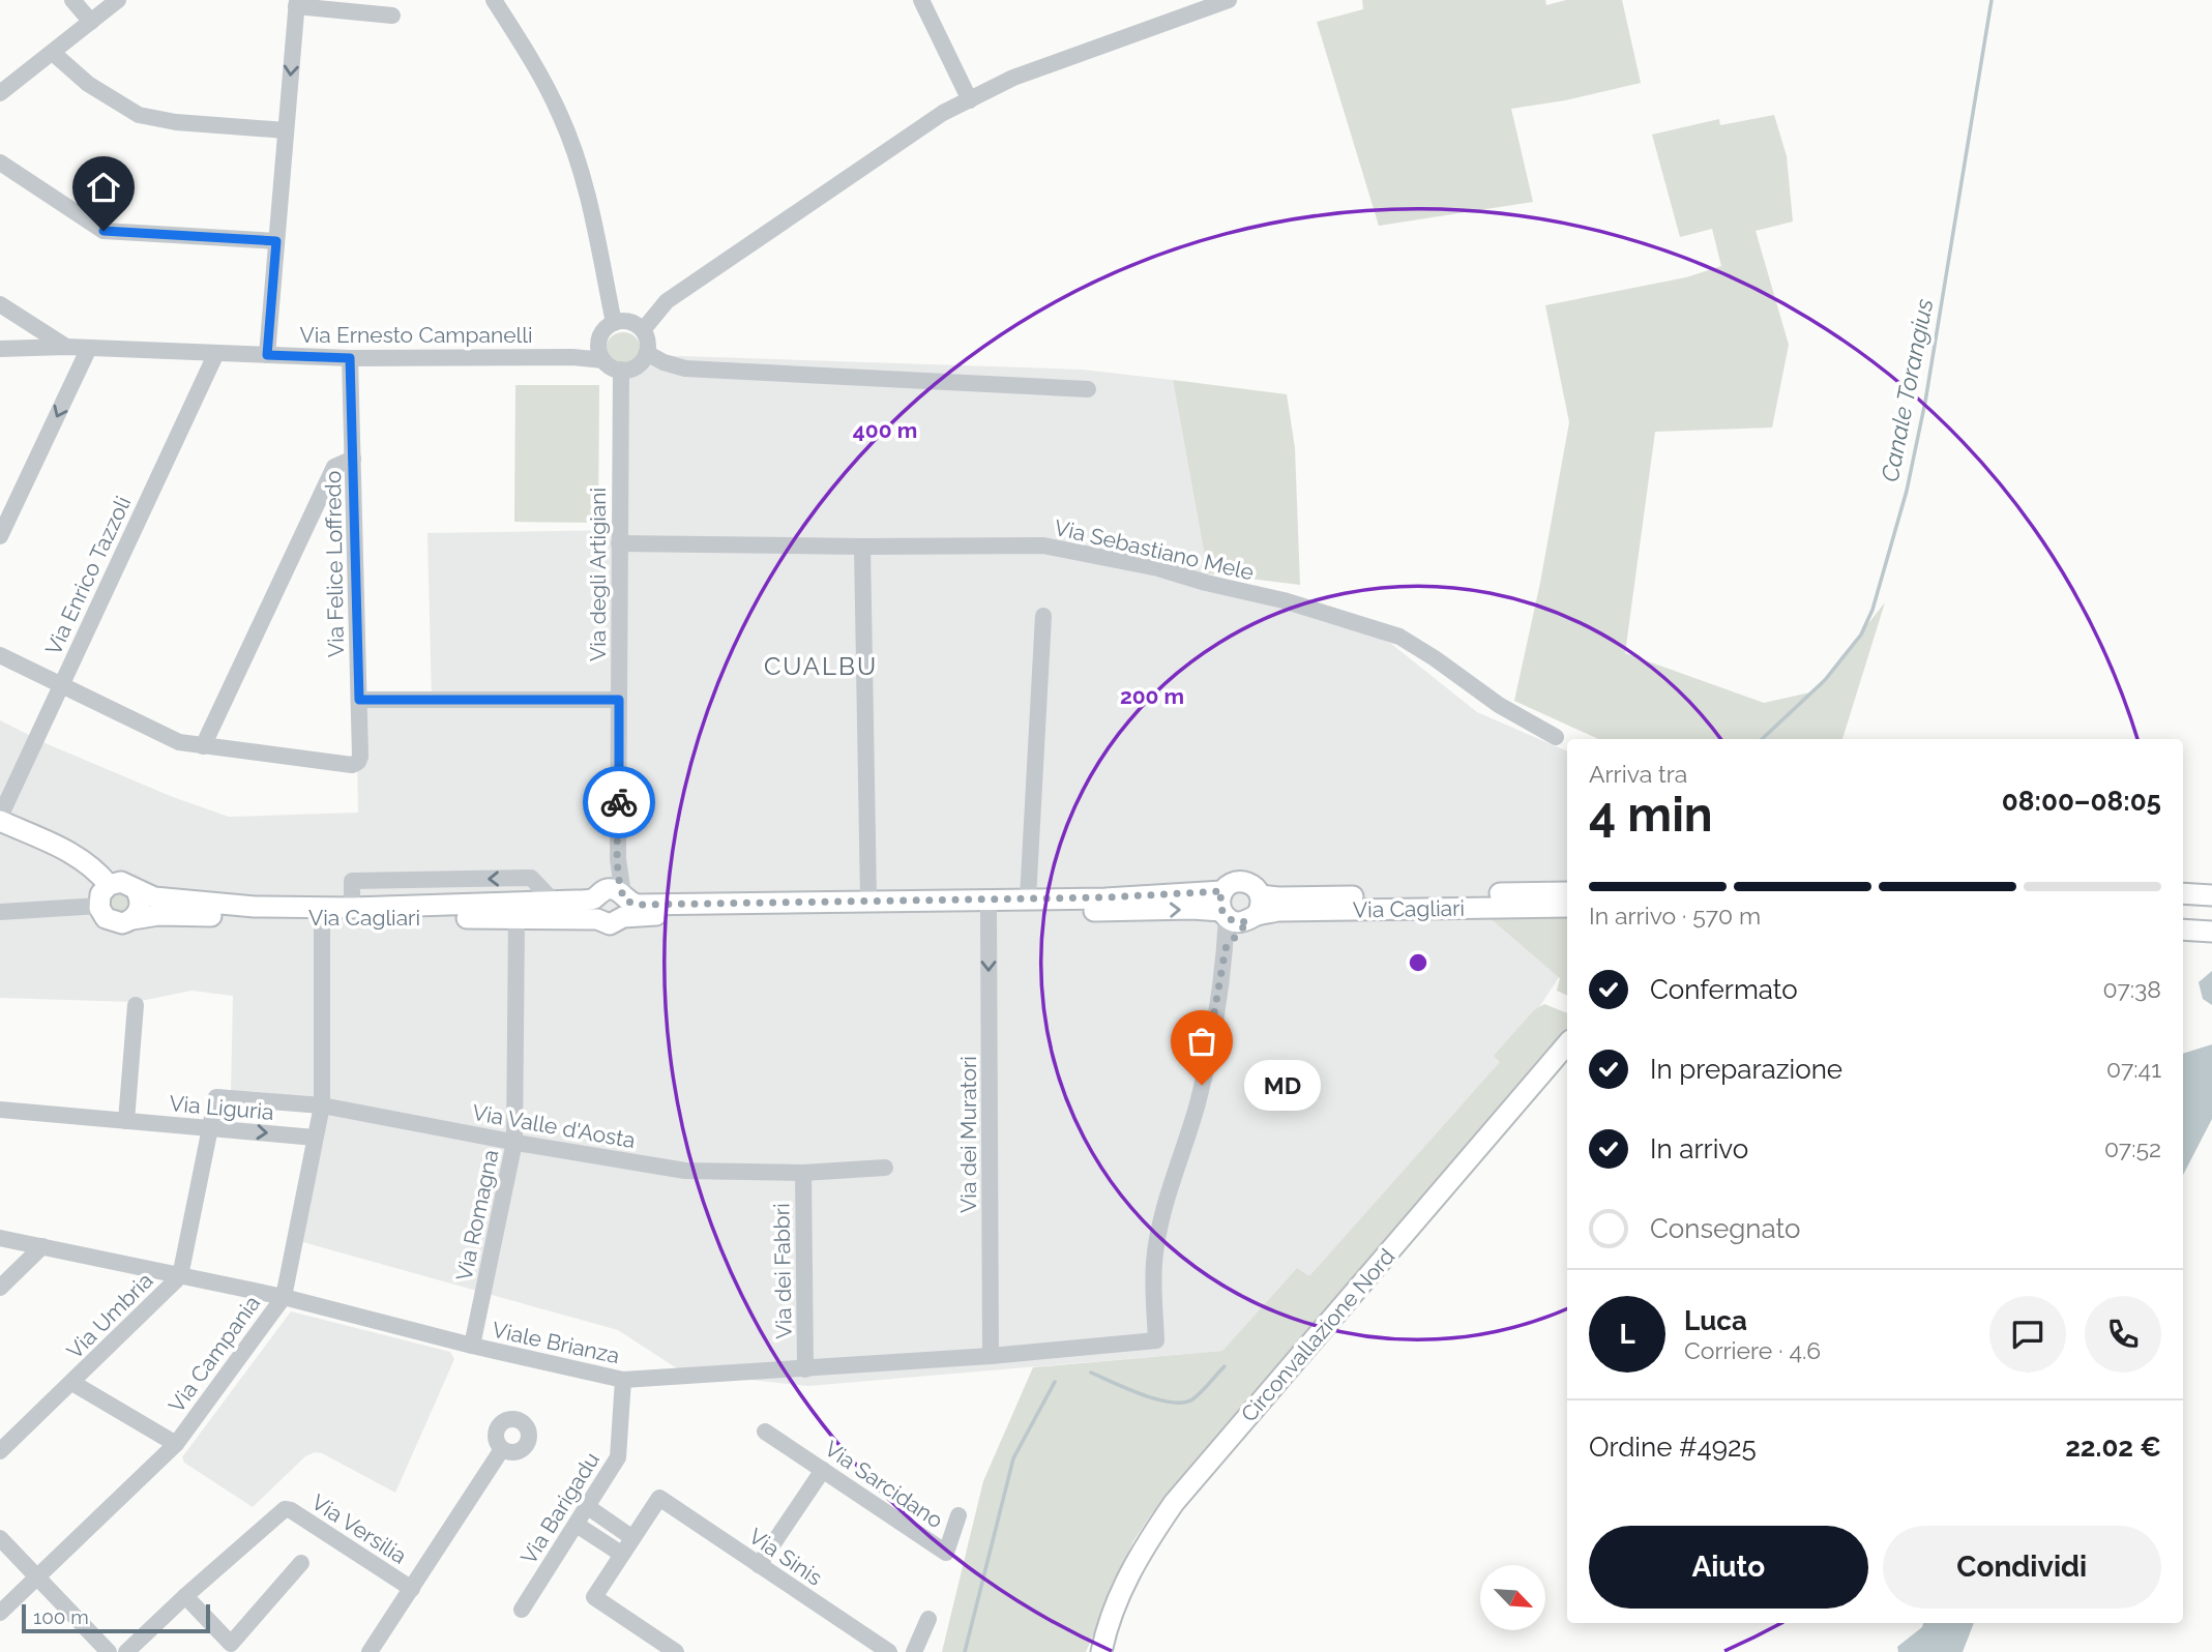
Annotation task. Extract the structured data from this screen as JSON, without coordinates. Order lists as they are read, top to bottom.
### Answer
{
  "streets": {
    "main road": ["Via Cagliari", "Circonvallazione Nord"],
    "street": [
      "Via Ernesto Campanelli",
      "Via Sebastiano Mele",
      "Via Felice Loffredo",
      "Via degli Artigiani",
      "Via Enrico Tazzoli",
      "Via Liguria",
      "Via Valle d'Aosta",
      "Via dei Muratori",
      "Via Romagna",
      "Via dei Fabbri",
      "Via Umbria",
      "Viale Brianza",
      "Via Campania",
      "Via Sarcidano",
      "Via Barigadu",
      "Via Versilia",
      "Via Sinis"
    ]
  },
  "crossings": [
    ["Via Ernesto Campanelli", "Via Felice Loffredo"],
    ["Via Ernesto Campanelli", "Via degli Artigiani"],
    ["Via Ernesto Campanelli", "Via Enrico Tazzoli"],
    ["Via Sebastiano Mele", "Via degli Artigiani"],
    ["Via degli Artigiani", "Via Cagliari"],
    ["Via Cagliari", "Via dei Muratori"],
    ["Via Cagliari", "Via Romagna"],
    ["Via Cagliari", "Via Campania"],
    ["Via Liguria", "Via Umbria"],
    ["Via Liguria", "Via Campania"],
    ["Via Valle d'Aosta", "Via Romagna"],
    ["Via Valle d'Aosta", "Via dei Fabbri"],
    ["Via Valle d'Aosta", "Via Umbria"],
    ["Via Valle d'Aosta", "Via Campania"],
    ["Via dei Muratori", "Viale Brianza"],
    ["Via Romagna", "Viale Brianza"],
    ["Via dei Fabbri", "Viale Brianza"],
    ["Via Umbria", "Viale Brianza"],
    ["Viale Brianza", "Via Campania"],
    ["Viale Brianza", "Via Barigadu"]
  ],
  "one_way": ["Via dei Muratori"],
  "districts": ["CUALBU"],
  "water": ["Canale Torangius"],
  "places": ["MD"],
  "scale_bar": "100 m",
  "north": "bottom right",
  "page": {
    "heading": ["4 min", "Arriva tra", "08:00–08:05"],
    "panel": [
      "Luca",
      "Corriere · 4.6",
      "Ordine #4925",
      "22.02 €"
    ],
    "bar": "In arrivo · 570 m",
    "list": [
      ["Confermato", "07:38"],
      ["In preparazione", "07:41"],
      ["In arrivo", "07:52"],
      "Consegnato"
    ],
    "bubble": "MD",
    "round": "L",
    "buttons": ["Aiuto", "Condividi"],
    "scale": "100 m"
  },
  "rings": ["400 m", "200 m"]
}
